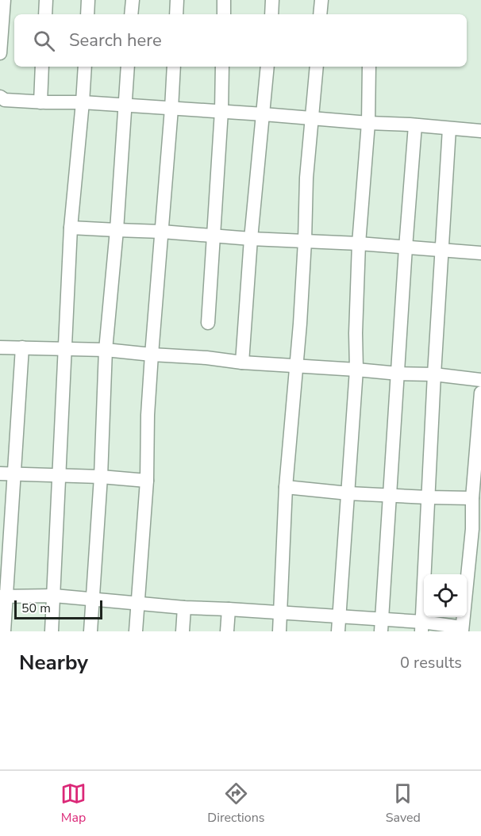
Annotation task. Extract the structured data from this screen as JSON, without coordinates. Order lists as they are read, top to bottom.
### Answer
{
  "scale_bar": "50 m",
  "page": {
    "search": "Search here",
    "scale": "50 m",
    "heading": ["Nearby", "0 results"],
    "nav": ["Map", "Directions", "Saved"]
  }
}
